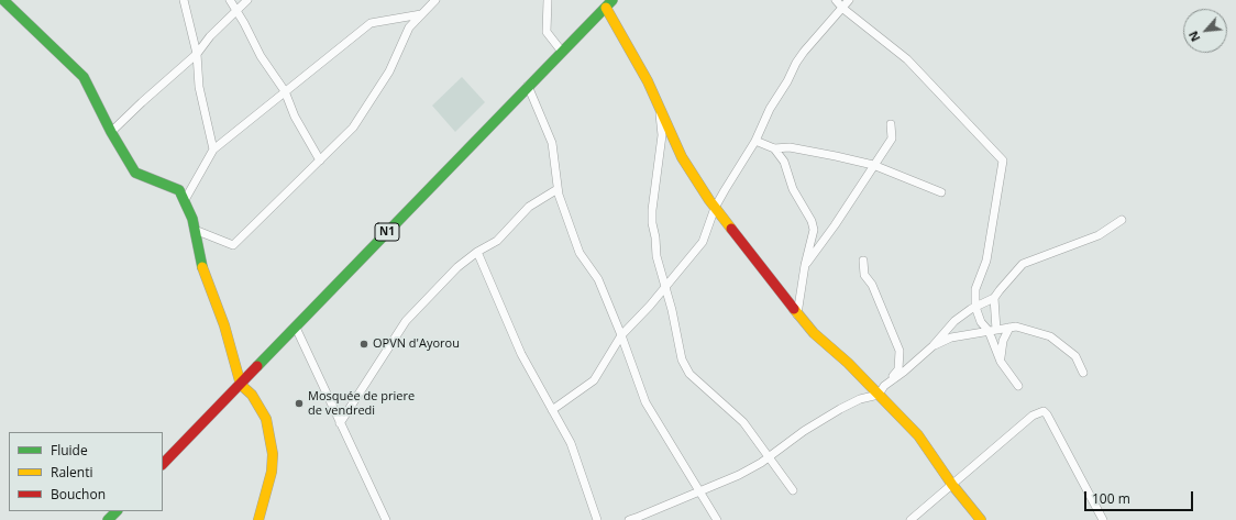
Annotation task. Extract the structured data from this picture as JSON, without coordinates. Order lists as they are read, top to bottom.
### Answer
{
  "streets": {
    "street": ["N1"]
  },
  "places": ["OPVN d'Ayorou", "Mosquée de priere de vendredi"],
  "legend": ["Fluide", "Ralenti", "Bouchon"],
  "scale_bar": "100 m",
  "north": "bottom left"
}
